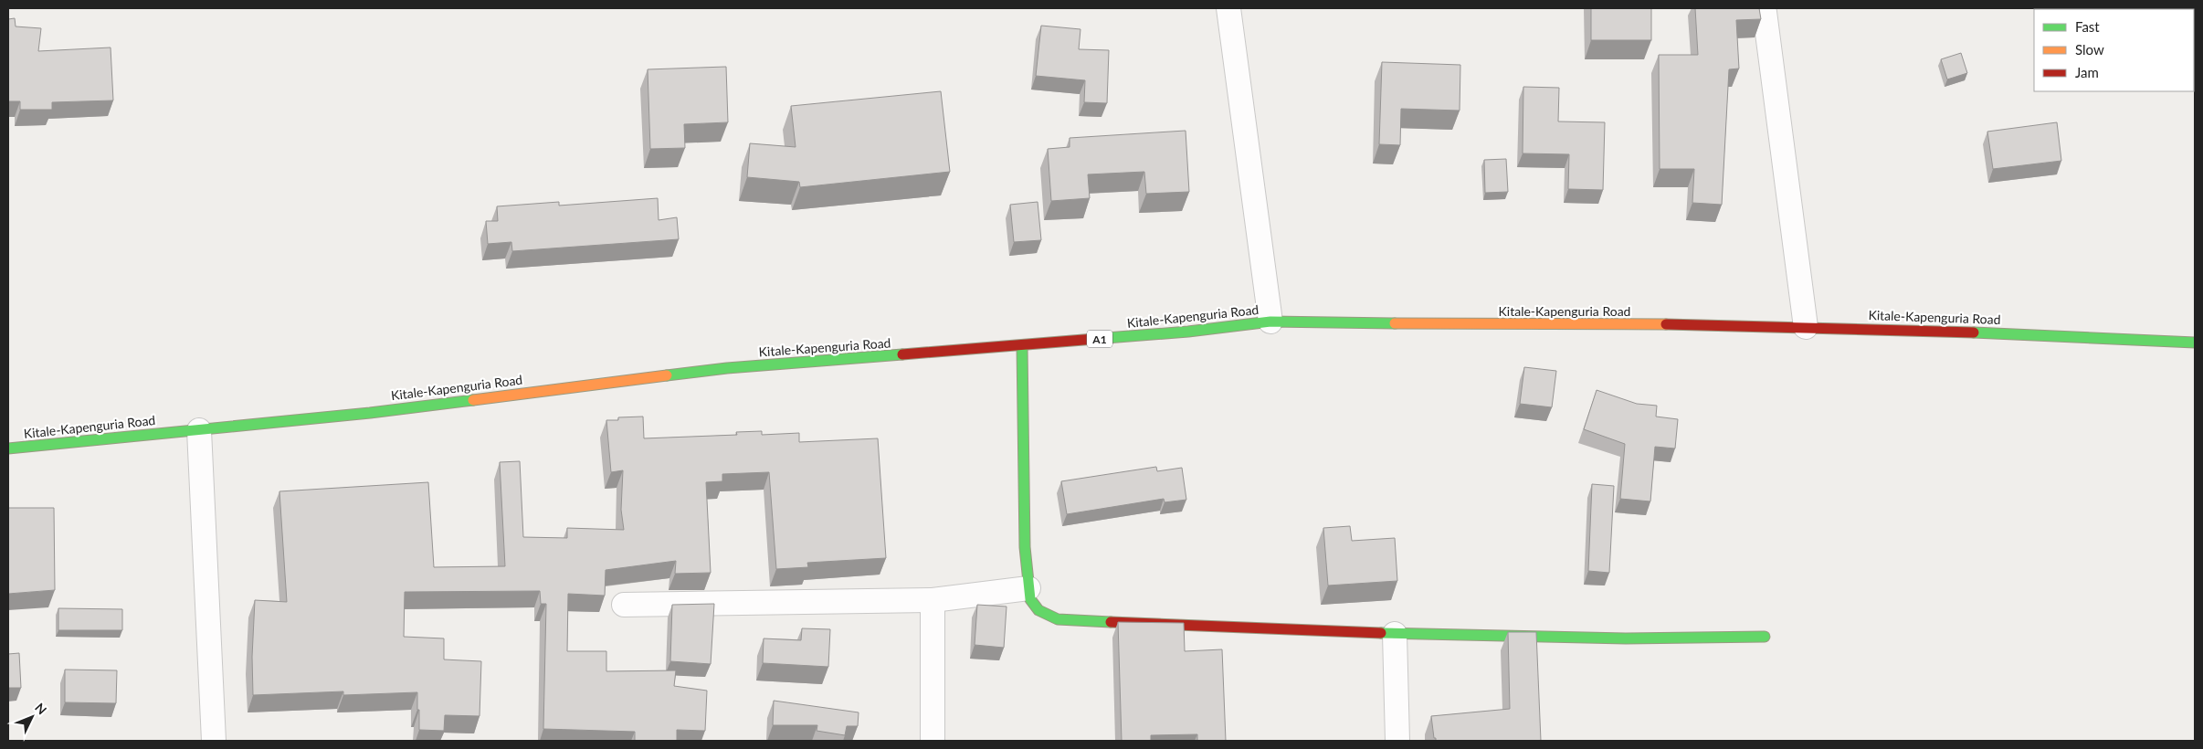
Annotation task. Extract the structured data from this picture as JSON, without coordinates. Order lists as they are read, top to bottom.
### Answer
{
  "streets": {
    "main road": ["Kitale-Kapenguria Road", "A1"]
  },
  "legend": ["Fast", "Slow", "Jam"],
  "north": "top right"
}
